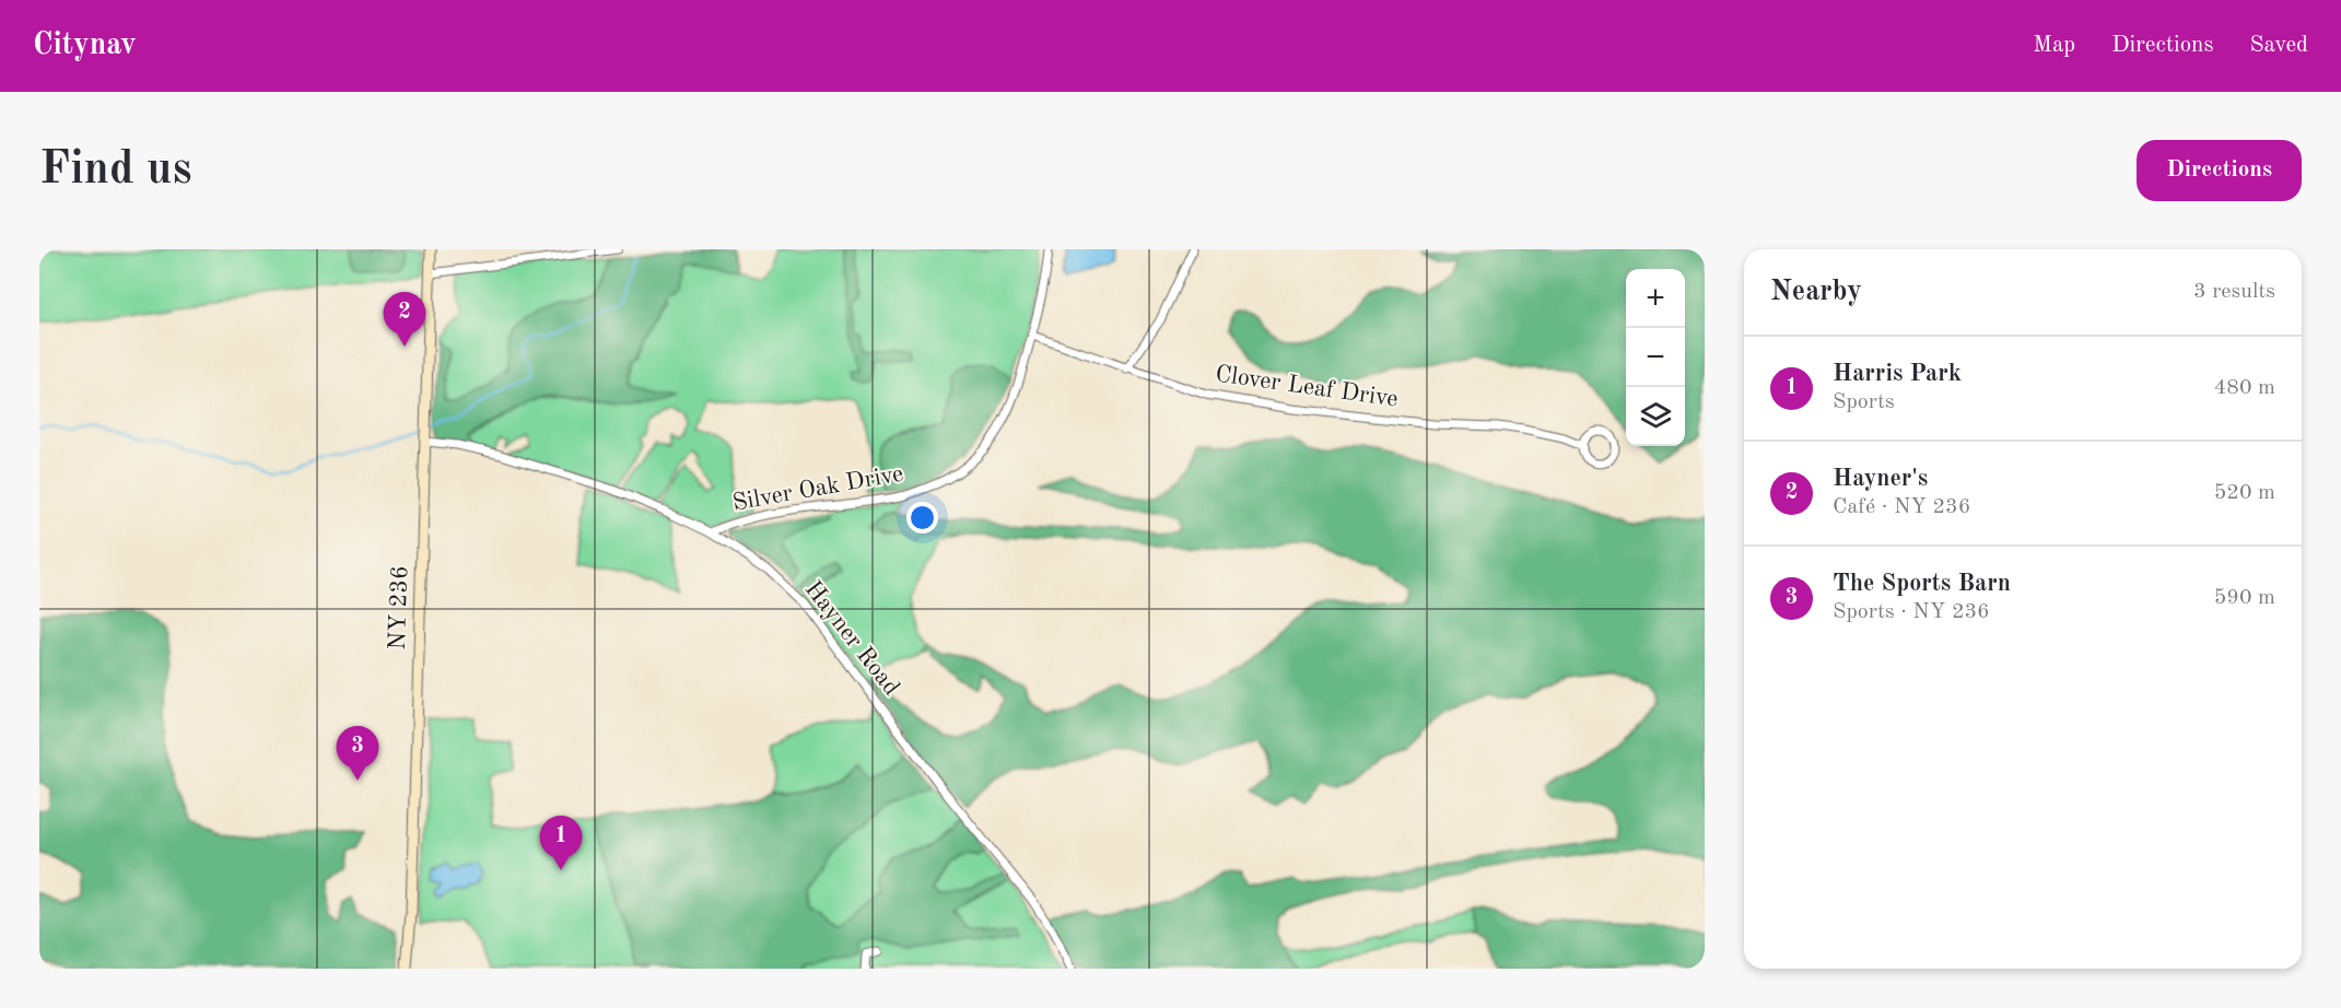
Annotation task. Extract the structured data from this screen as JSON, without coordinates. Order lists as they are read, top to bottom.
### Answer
{
  "streets": {
    "main road": ["NY 236"],
    "street": ["Clover Leaf Drive", "Silver Oak Drive", "Hayner Road"]
  },
  "crossings": [
    ["Clover Leaf Drive", "Silver Oak Drive"],
    ["Silver Oak Drive", "Hayner Road"],
    ["NY 236", "Hayner Road"]
  ],
  "page": {
    "header": "Citynav",
    "nav": ["Map", "Directions", "Saved"],
    "buttons": "Directions",
    "title": "Find us",
    "heading": ["Nearby", "3 results"],
    "map_buttons": ["+", "−"],
    "pins": ["2", "3", "1"],
    "list": [
      {
        "mark": "1",
        "name": "Harris Park",
        "note": "Sports",
        "value": "480 m"
      },
      {
        "mark": "2",
        "name": "Hayner's",
        "note": "Café · NY 236",
        "value": "520 m"
      },
      {
        "mark": "3",
        "name": "The Sports Barn",
        "note": "Sports · NY 236",
        "value": "590 m"
      }
    ]
  }
}
